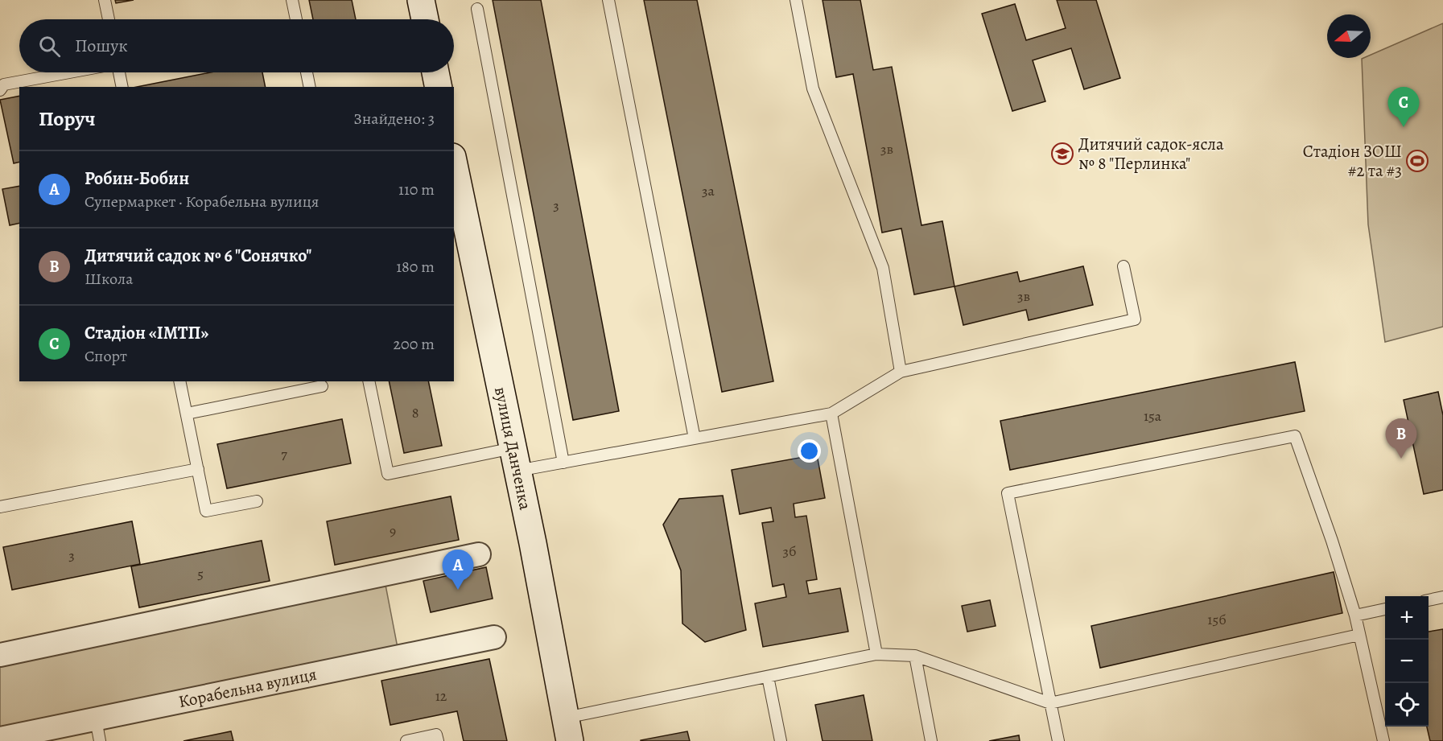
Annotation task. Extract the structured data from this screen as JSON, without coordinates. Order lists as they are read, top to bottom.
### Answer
{
  "streets": {
    "street": ["вулиця Данченка", "Корабельна вулиця"]
  },
  "places": {
    "school or university": ["Дитячий садок-ясла № 8 \"Перлинка\""],
    "sports": ["Стадіон ЗОШ #2 та #3"]
  },
  "house_numbers": [
    "3в",
    "3а",
    "3",
    "3в",
    "8",
    "15а",
    "7",
    "9",
    "3б",
    "3",
    "5",
    "15б",
    "12"
  ],
  "north": "left",
  "page": {
    "search": "Пошук",
    "pins": ["C", "B", "A"],
    "heading": ["Поруч", "Знайдено: 3"],
    "list": [
      {
        "mark": "A",
        "name": "Робин-Бобин",
        "note": "Супермаркет · Корабельна вулиця",
        "value": "110 m"
      },
      {
        "mark": "B",
        "name": "Дитячий садок № 6 \"Сонячко\"",
        "note": "Школа",
        "value": "180 m"
      },
      {
        "mark": "C",
        "name": "Стадіон «ІМТП»",
        "note": "Спорт",
        "value": "200 m"
      }
    ],
    "map_buttons": ["+", "−"]
  }
}
